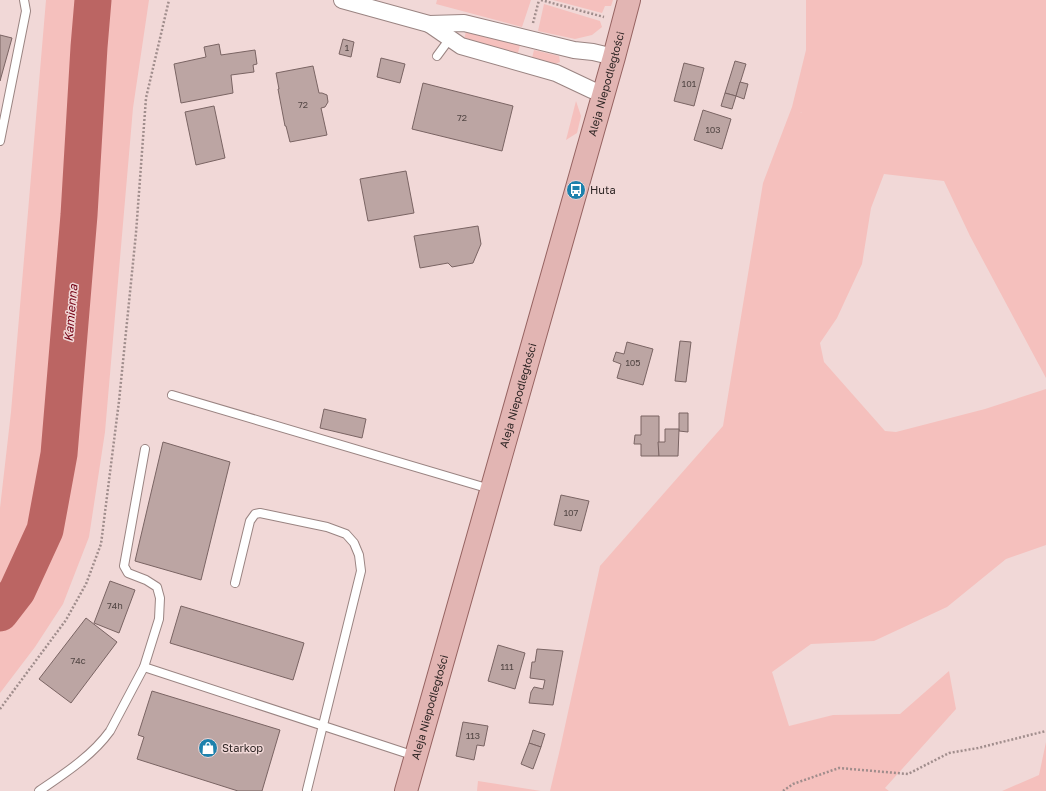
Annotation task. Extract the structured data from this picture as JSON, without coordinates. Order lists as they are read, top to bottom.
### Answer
{
  "streets": {
    "main road": ["Aleja Niepodległości"]
  },
  "water": ["Kamienna"],
  "places": {
    "bus stop": ["Huta"],
    "shop": ["Starkop"]
  },
  "house_numbers": [
    "1",
    "101",
    "72",
    "72",
    "103",
    "105",
    "107",
    "74h",
    "74c",
    "111",
    "113"
  ]
}
